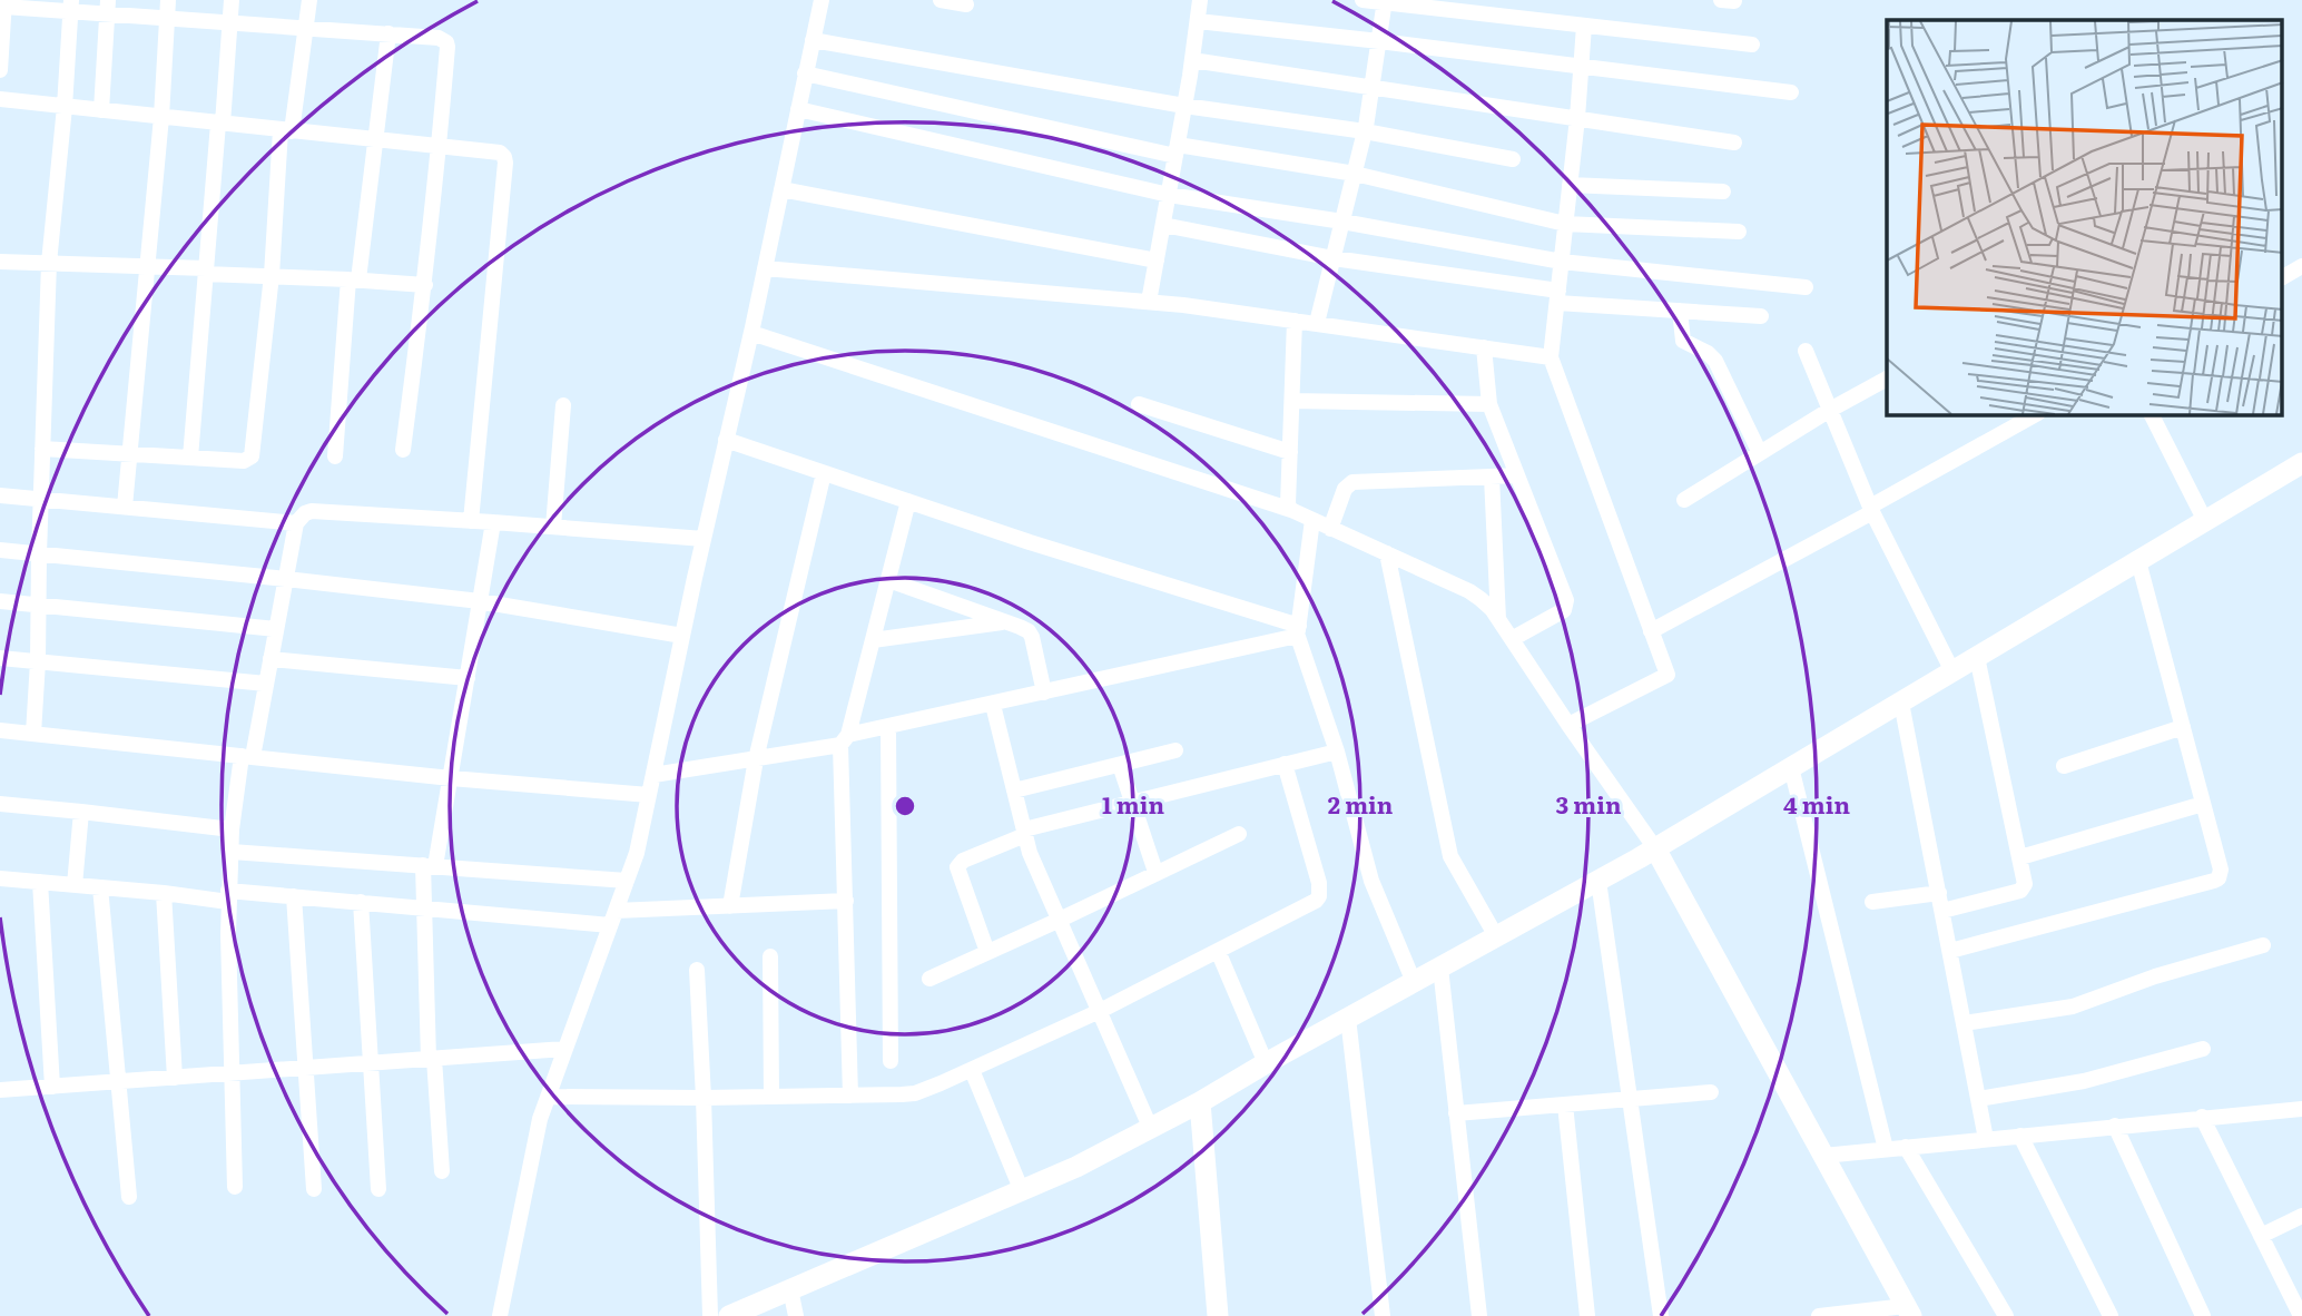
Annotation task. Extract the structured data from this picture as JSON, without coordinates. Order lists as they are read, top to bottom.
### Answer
{
  "rings": [
    "1 min",
    "2 min",
    "3 min",
    "4 min"
  ]
}
